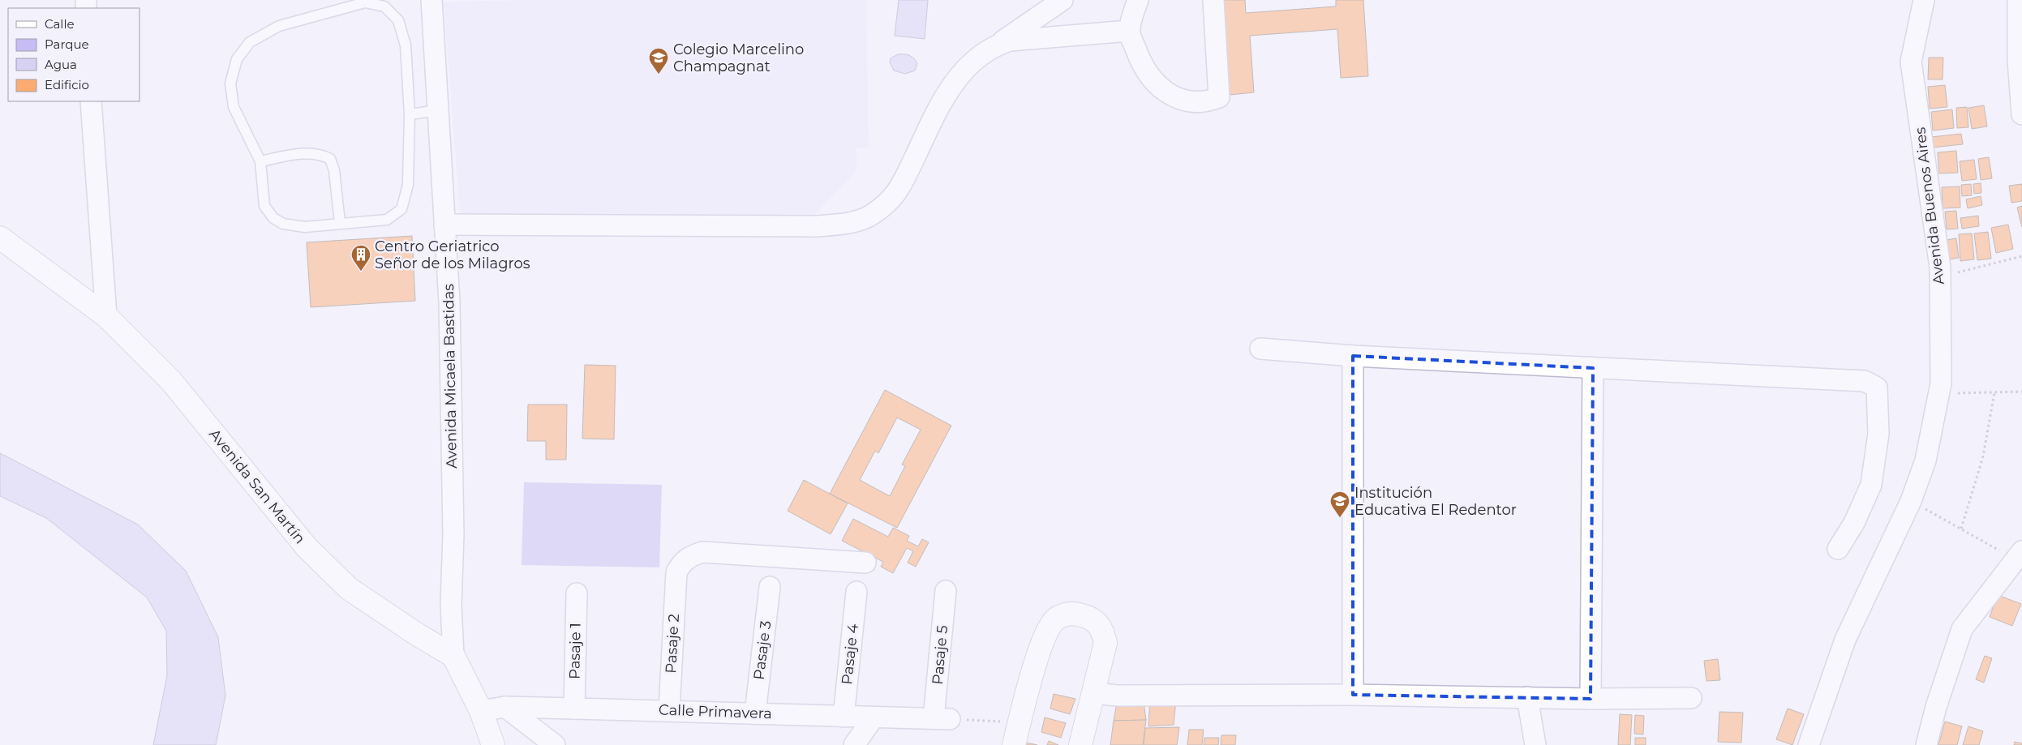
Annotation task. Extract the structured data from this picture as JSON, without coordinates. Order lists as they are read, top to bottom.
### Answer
{
  "streets": {
    "main road": ["Avenida San Martín"],
    "street": [
      "Avenida Buenos Aires",
      "Avenida Micaela Bastidas",
      "Pasaje 2",
      "Pasaje 3",
      "Pasaje 1",
      "Pasaje 4",
      "Pasaje 5",
      "Calle Primavera"
    ]
  },
  "crossings": [
    ["Avenida Micaela Bastidas", "Avenida San Martín"],
    ["Pasaje 2", "Calle Primavera"],
    ["Pasaje 3", "Calle Primavera"],
    ["Pasaje 1", "Calle Primavera"],
    ["Pasaje 4", "Calle Primavera"],
    ["Pasaje 5", "Calle Primavera"]
  ],
  "places": {
    "school or university": ["Colegio Marcelino Champagnat", "Institución Educativa El Redentor"],
    "building": ["Centro Geriatrico Señor de los Milagros"]
  },
  "legend": [
    "Calle",
    "Parque",
    "Agua",
    "Edificio"
  ]
}
